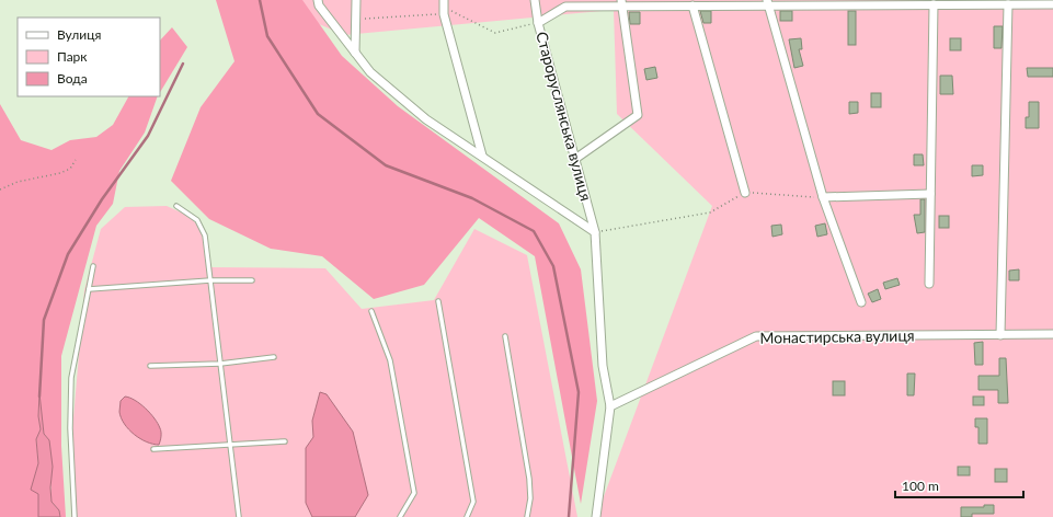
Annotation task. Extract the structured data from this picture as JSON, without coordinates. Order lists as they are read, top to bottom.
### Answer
{
  "streets": {
    "street": ["Староруслянська вулиця", "Монастирська вулиця"]
  },
  "crossings": [
    ["Староруслянська вулиця", "Монастирська вулиця"]
  ],
  "legend": ["Вулиця", "Парк", "Вода"],
  "scale_bar": "100 m"
}
